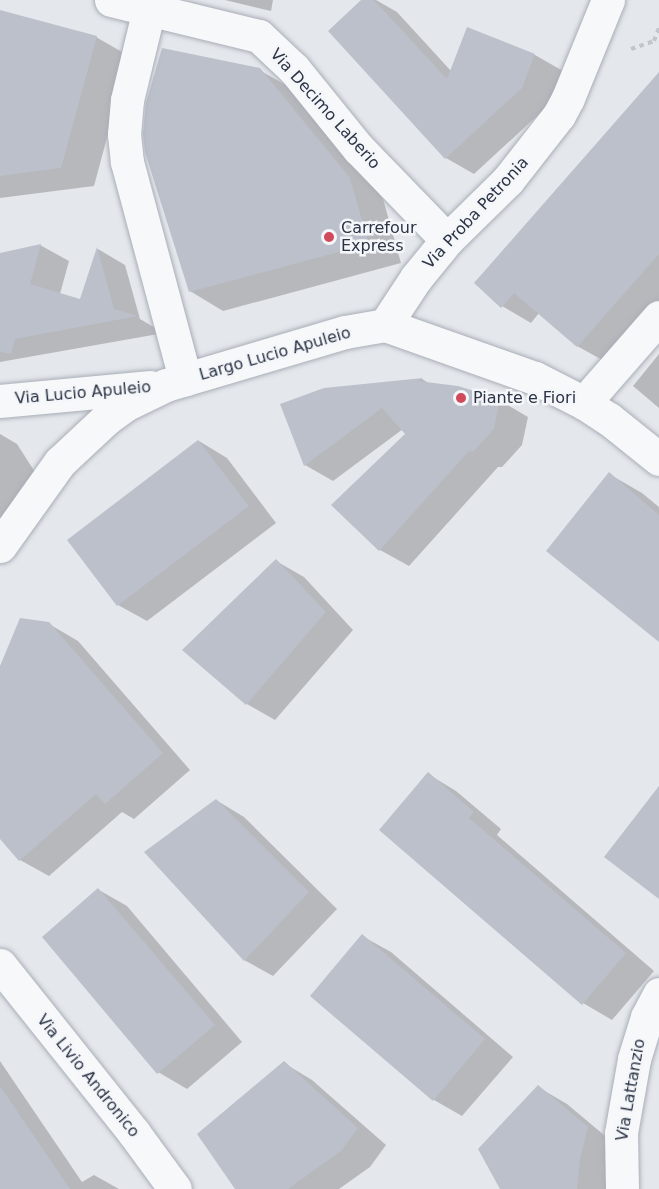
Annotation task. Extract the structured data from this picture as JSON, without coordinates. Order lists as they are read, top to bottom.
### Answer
{
  "streets": {
    "street": [
      "Via Decimo Laberio",
      "Via Proba Petronia",
      "Largo Lucio Apuleio",
      "Via Lucio Apuleio",
      "Via Livio Andronico",
      "Via Lattanzio"
    ]
  },
  "crossings": [
    ["Via Decimo Laberio", "Via Proba Petronia"],
    ["Via Proba Petronia", "Largo Lucio Apuleio"],
    ["Largo Lucio Apuleio", "Via Lucio Apuleio"]
  ],
  "places": ["Carrefour Express", "Piante e Fiori"]
}
